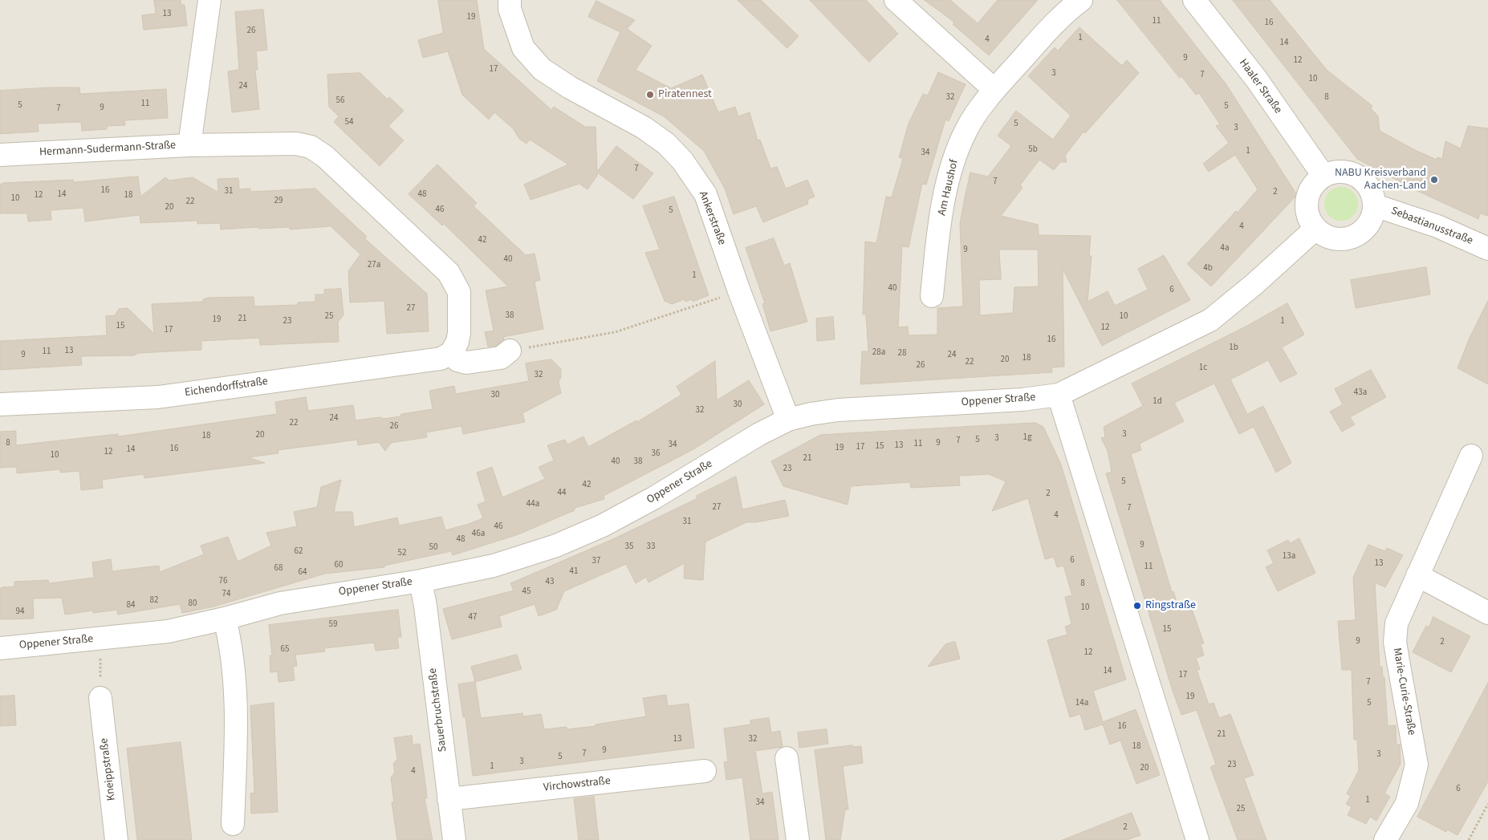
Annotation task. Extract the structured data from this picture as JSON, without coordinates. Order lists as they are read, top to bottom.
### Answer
{
  "streets": {
    "street": [
      "Haaler Straße",
      "Hermann-Sudermann-Straße",
      "Am Haushof",
      "Ankerstraße",
      "Sebastianusstraße",
      "Eichendorffstraße",
      "Oppener Straße",
      "Marie-Curie-Straße",
      "Sauerbruchstraße",
      "Kneippstraße",
      "Virchowstraße"
    ]
  },
  "crossings": [
    ["Haaler Straße", "Sebastianusstraße"],
    ["Haaler Straße", "Oppener Straße"],
    ["Ankerstraße", "Oppener Straße"],
    ["Sebastianusstraße", "Oppener Straße"],
    ["Oppener Straße", "Sauerbruchstraße"],
    ["Sauerbruchstraße", "Virchowstraße"]
  ],
  "places": ["Piratennest", "NABU Kreisverband Aachen-Land", "Ringstraße"],
  "house_numbers": [
    "13",
    "19",
    "11",
    "16",
    "26",
    "1",
    "4",
    "14",
    "9",
    "12",
    "17",
    "3",
    "7",
    "10",
    "24",
    "32",
    "8",
    "56",
    "11",
    "5",
    "5",
    "9",
    "7",
    "54",
    "5",
    "3",
    "5b",
    "1",
    "34",
    "7",
    "7",
    "16",
    "31",
    "2",
    "14",
    "48",
    "12",
    "18",
    "10",
    "29",
    "22",
    "20",
    "46",
    "5",
    "4",
    "42",
    "4a",
    "9",
    "40",
    "27a",
    "4b",
    "1",
    "40",
    "6",
    "27",
    "38",
    "25",
    "10",
    "21",
    "19",
    "23",
    "1",
    "15",
    "12",
    "17",
    "16",
    "1b",
    "13",
    "11",
    "28a",
    "28",
    "9",
    "24",
    "18",
    "20",
    "22",
    "26",
    "1c",
    "32",
    "43a",
    "30",
    "1d",
    "30",
    "32",
    "24",
    "22",
    "26",
    "3",
    "20",
    "18",
    "1g",
    "3",
    "5",
    "7",
    "8",
    "9",
    "11",
    "34",
    "13",
    "15",
    "17",
    "19",
    "16",
    "14",
    "12",
    "36",
    "10",
    "21",
    "40",
    "38",
    "23",
    "5",
    "42",
    "44",
    "2",
    "44a",
    "27",
    "7",
    "4",
    "31",
    "46",
    "46a",
    "48",
    "9",
    "35",
    "33",
    "50",
    "62",
    "52",
    "13a",
    "6",
    "37",
    "13",
    "60",
    "11",
    "68",
    "41",
    "64",
    "76",
    "43",
    "8",
    "45",
    "74",
    "82",
    "80",
    "84",
    "10",
    "94",
    "47",
    "59",
    "15",
    "9",
    "2",
    "65",
    "12",
    "14",
    "17",
    "7",
    "19",
    "14a",
    "5",
    "16",
    "21",
    "13",
    "32",
    "18",
    "9",
    "7",
    "3",
    "5",
    "3",
    "23",
    "1",
    "20",
    "4",
    "6",
    "1",
    "34",
    "25",
    "2"
  ]
}
